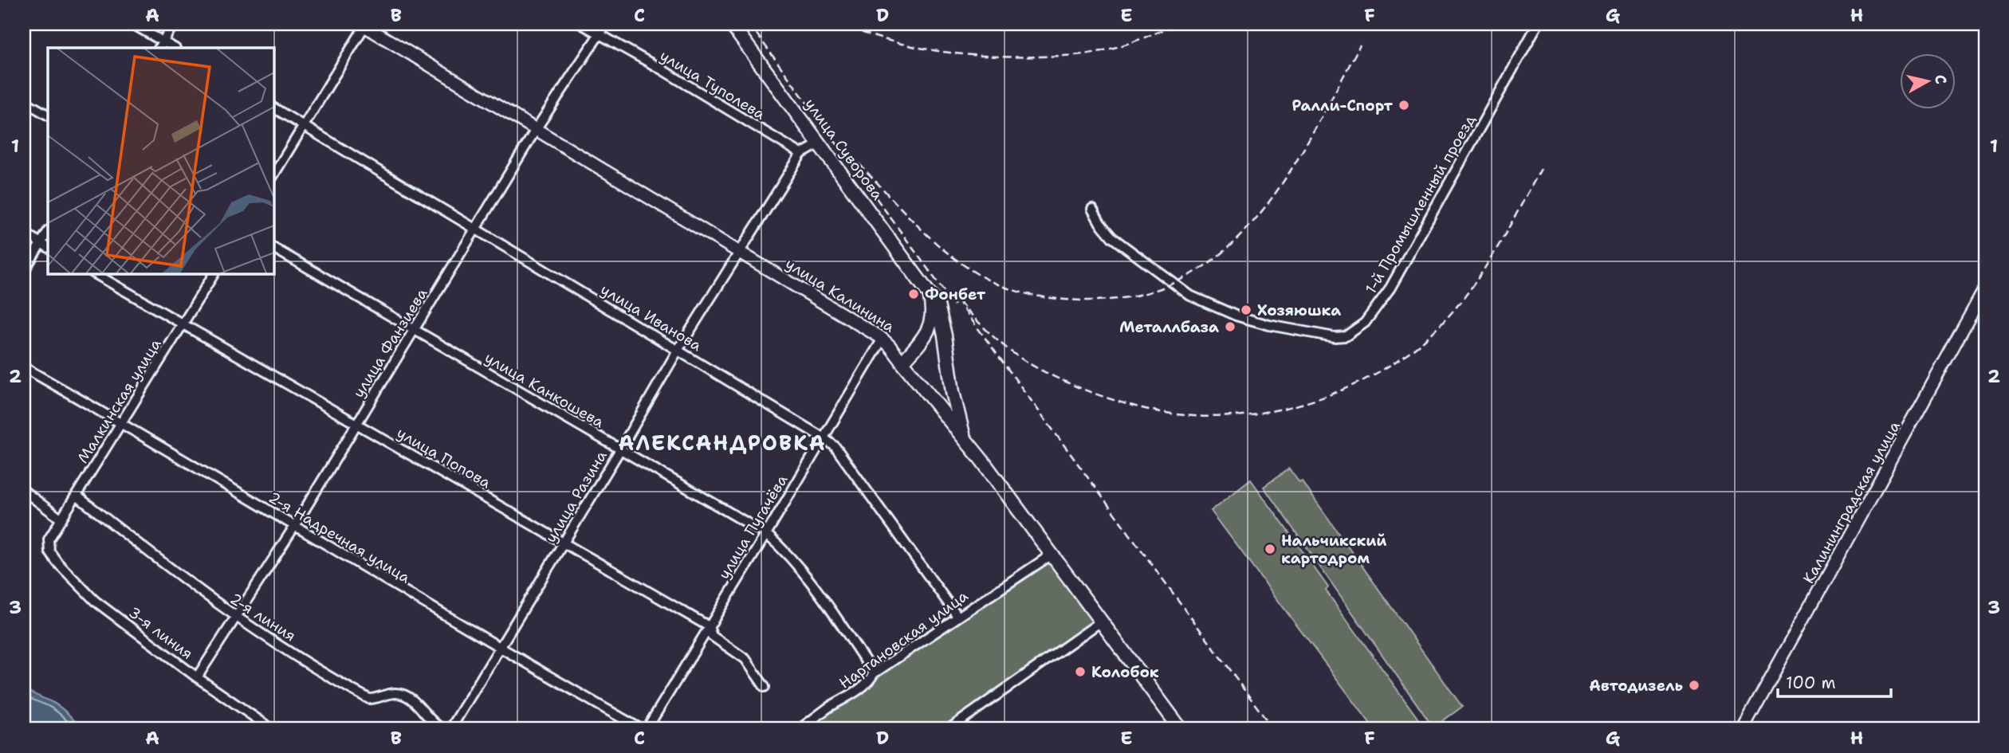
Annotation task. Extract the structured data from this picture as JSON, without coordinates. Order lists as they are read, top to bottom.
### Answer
{
  "streets": {
    "main road": ["улица Суворова", "улица Калинина"],
    "street": [
      "улица Туполева",
      "1-й Промышленный проезд",
      "улица Иванова",
      "улица Фанзиева",
      "улица Канкошева",
      "Малкинская улица",
      "улица Попова",
      "улица Разина",
      "Калининградская улица",
      "улица Пугачёва",
      "2-я Надречная улица",
      "2-я линия",
      "3-я линия",
      "Нартановская улица"
    ]
  },
  "crossings": [
    ["улица Туполева", "улица Фанзиева"],
    ["улица Туполева", "улица Разина"],
    ["улица Суворова", "улица Калинина"],
    ["улица Калинина", "улица Фанзиева"],
    ["улица Калинина", "улица Разина"],
    ["улица Калинина", "улица Пугачёва"],
    ["улица Калинина", "Нартановская улица"],
    ["улица Иванова", "улица Фанзиева"],
    ["улица Иванова", "улица Разина"],
    ["улица Иванова", "улица Пугачёва"],
    ["улица Иванова", "Нартановская улица"],
    ["улица Фанзиева", "улица Канкошева"],
    ["улица Фанзиева", "улица Попова"],
    ["улица Фанзиева", "2-я Надречная улица"],
    ["улица Фанзиева", "2-я линия"],
    ["улица Фанзиева", "3-я линия"],
    ["улица Канкошева", "улица Разина"],
    ["улица Канкошева", "улица Пугачёва"],
    ["улица Канкошева", "Нартановская улица"],
    ["Малкинская улица", "улица Попова"],
    ["Малкинская улица", "2-я Надречная улица"],
    ["Малкинская улица", "2-я линия"],
    ["Малкинская улица", "3-я линия"],
    ["улица Попова", "улица Разина"],
    ["улица Попова", "улица Пугачёва"],
    ["улица Разина", "2-я Надречная улица"]
  ],
  "districts": ["АЛЕКСАНДРОВКА"],
  "places": [
    "Ралли-Спорт",
    "Фонбет",
    "Хозяюшка",
    "Металлбаза",
    "Нальчикский картодром",
    "Колобок",
    "Автодизель"
  ],
  "scale_bar": "100 m",
  "north": "right",
  "grid": {
    "columns": [
      "A",
      "B",
      "C",
      "D",
      "E",
      "F",
      "G",
      "H"
    ],
    "rows": ["1", "2", "3"]
  }
}
